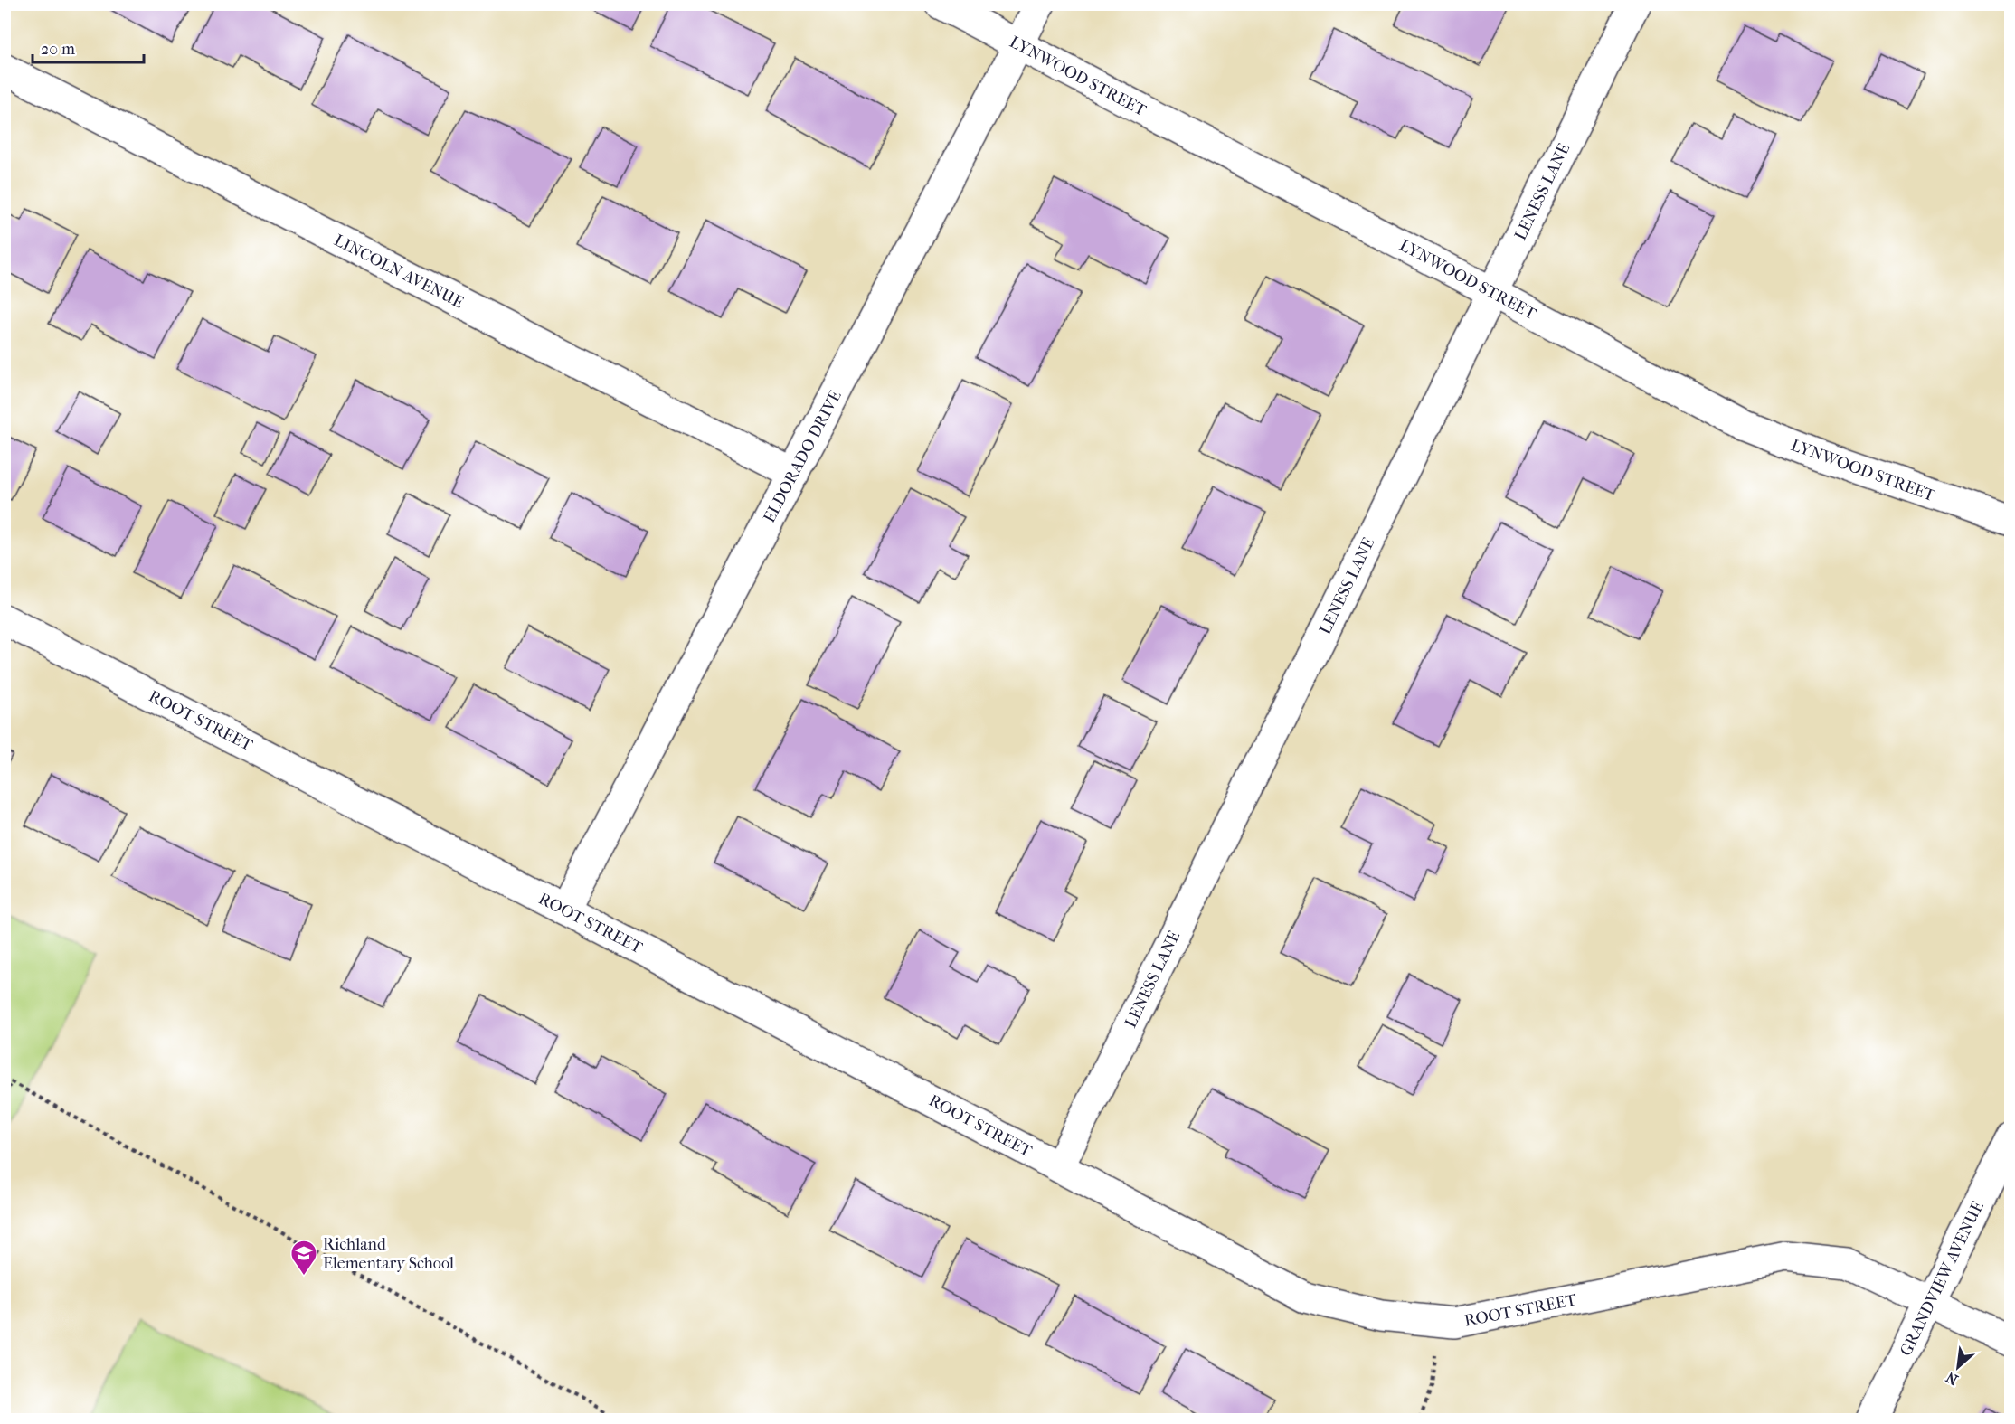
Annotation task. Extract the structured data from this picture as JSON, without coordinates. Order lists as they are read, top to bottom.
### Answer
{
  "streets": {
    "street": [
      "LYNWOOD STREET",
      "LENESS LANE",
      "LINCOLN AVENUE",
      "ELDORADO DRIVE",
      "ROOT STREET",
      "GRANDVIEW AVENUE"
    ]
  },
  "crossings": [
    ["LYNWOOD STREET", "LENESS LANE"],
    ["LYNWOOD STREET", "ELDORADO DRIVE"],
    ["LENESS LANE", "ROOT STREET"],
    ["LINCOLN AVENUE", "ELDORADO DRIVE"],
    ["ELDORADO DRIVE", "ROOT STREET"],
    ["ROOT STREET", "GRANDVIEW AVENUE"]
  ],
  "places": {
    "school or university": ["Richland Elementary School"]
  },
  "scale_bar": "20 m",
  "north": "bottom left"
}
